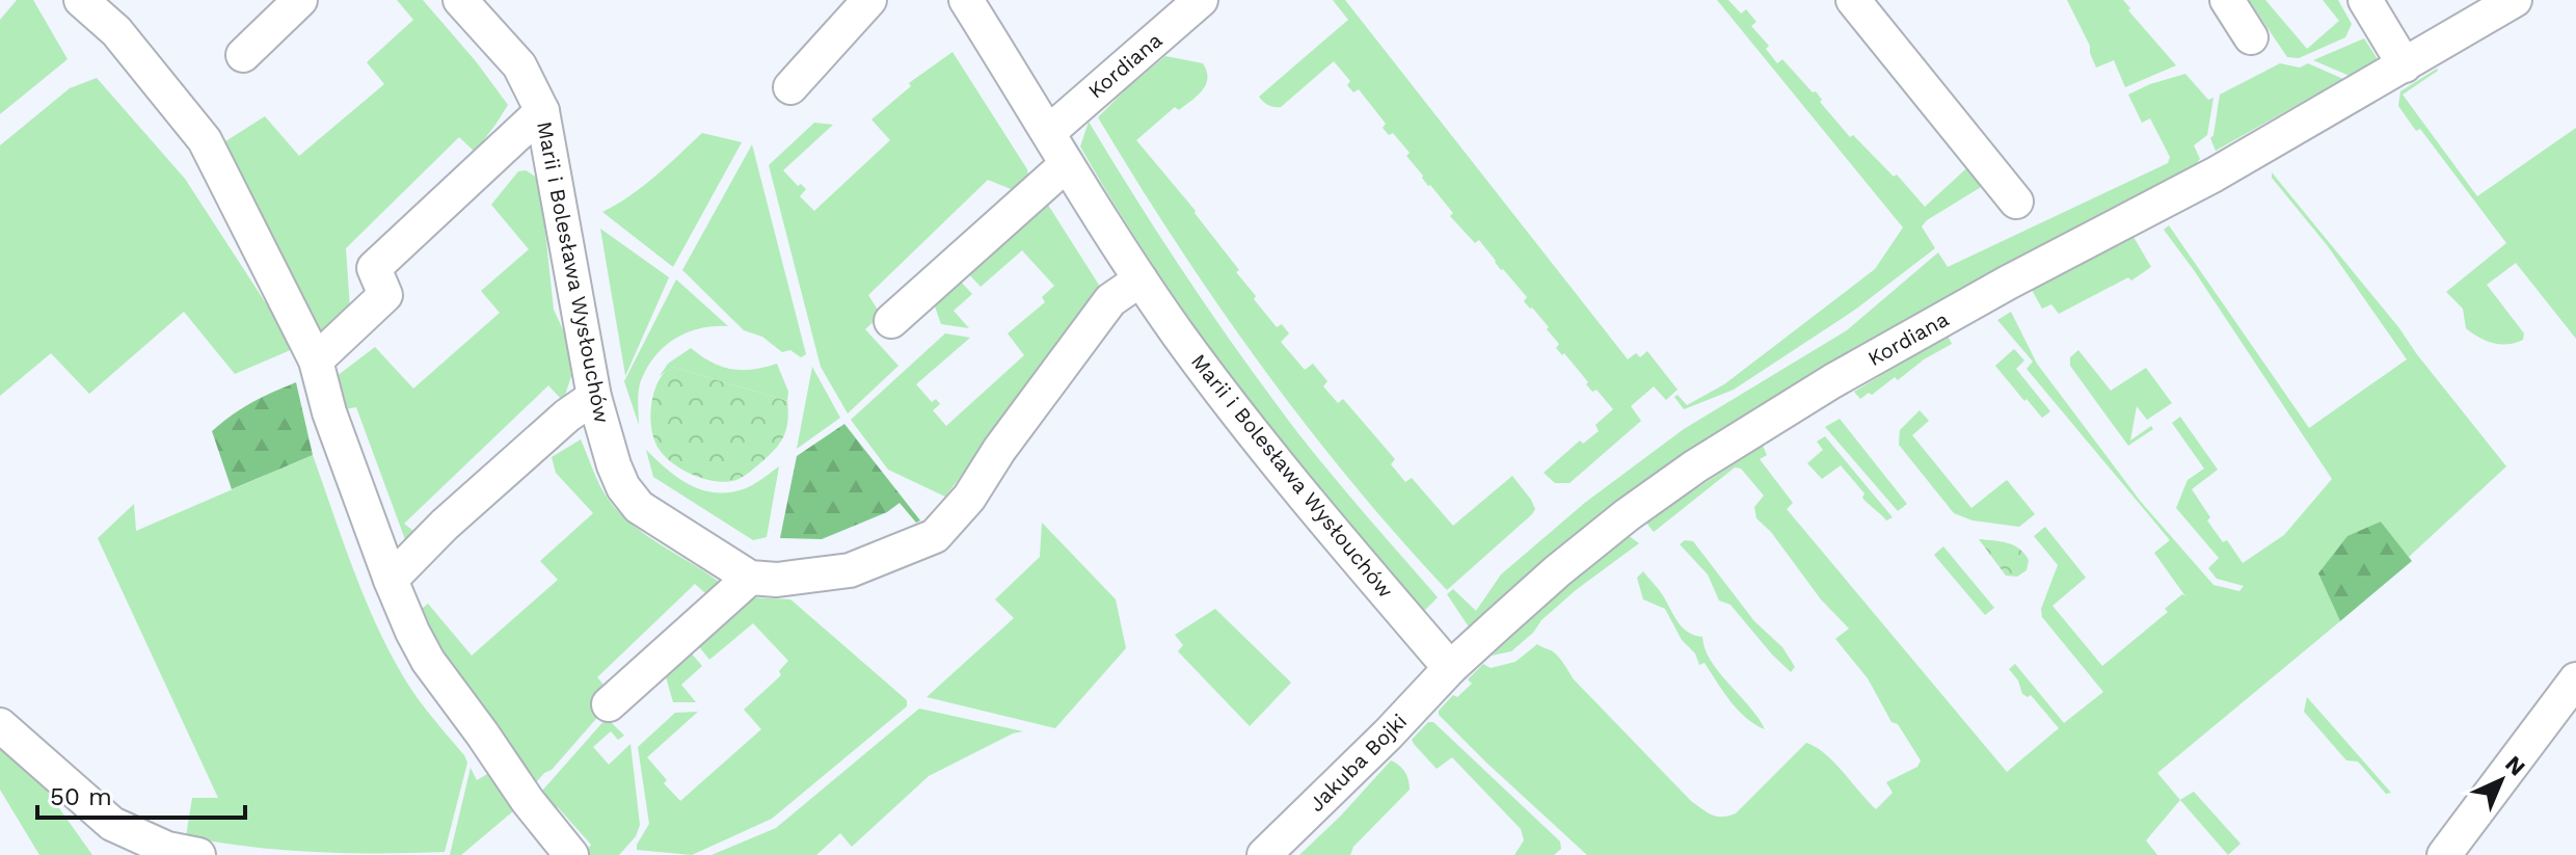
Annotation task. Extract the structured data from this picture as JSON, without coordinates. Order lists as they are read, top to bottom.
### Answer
{
  "streets": {
    "street": ["Kordiana", "Marii i Bolesława Wysłouchów", "Jakuba Bojki"]
  },
  "crossings": [
    ["Kordiana", "Marii i Bolesława Wysłouchów"],
    ["Kordiana", "Jakuba Bojki"],
    ["Marii i Bolesława Wysłouchów", "Jakuba Bojki"]
  ],
  "scale_bar": "50 m",
  "north": "top right"
}
